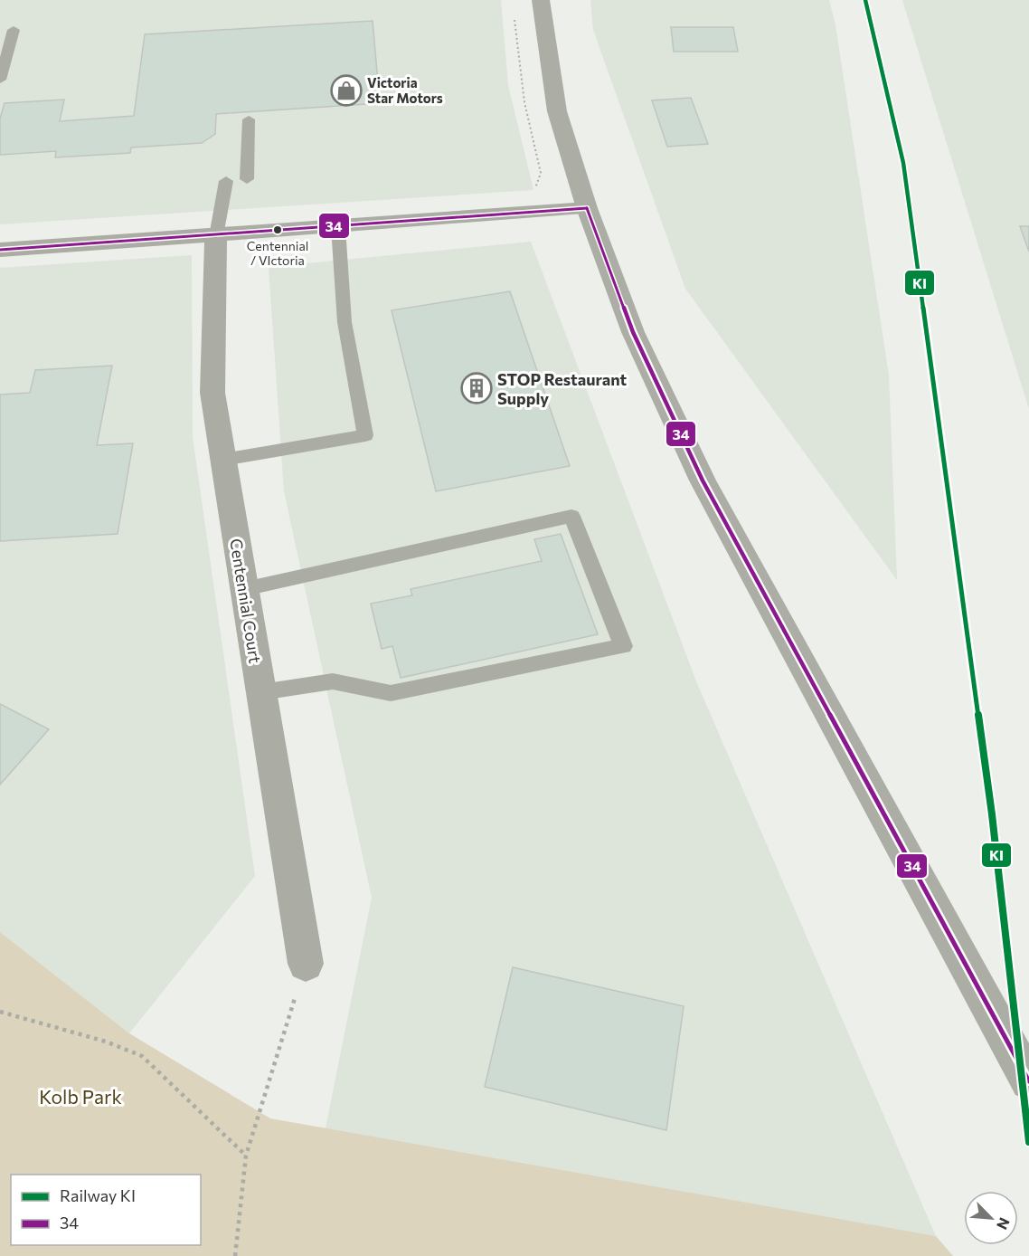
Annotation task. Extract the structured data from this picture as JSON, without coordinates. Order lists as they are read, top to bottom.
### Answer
{
  "streets": {
    "street": ["Centennial Court"]
  },
  "parks": ["Kolb Park"],
  "places": {
    "shop": ["Victoria Star Motors"],
    "other": ["Centennial / VIctoria"],
    "building": ["STOP Restaurant Supply"]
  },
  "lines": ["rail line KI", "transit line 34"],
  "legend": ["Railway KI", "34"],
  "north": "bottom right"
}
